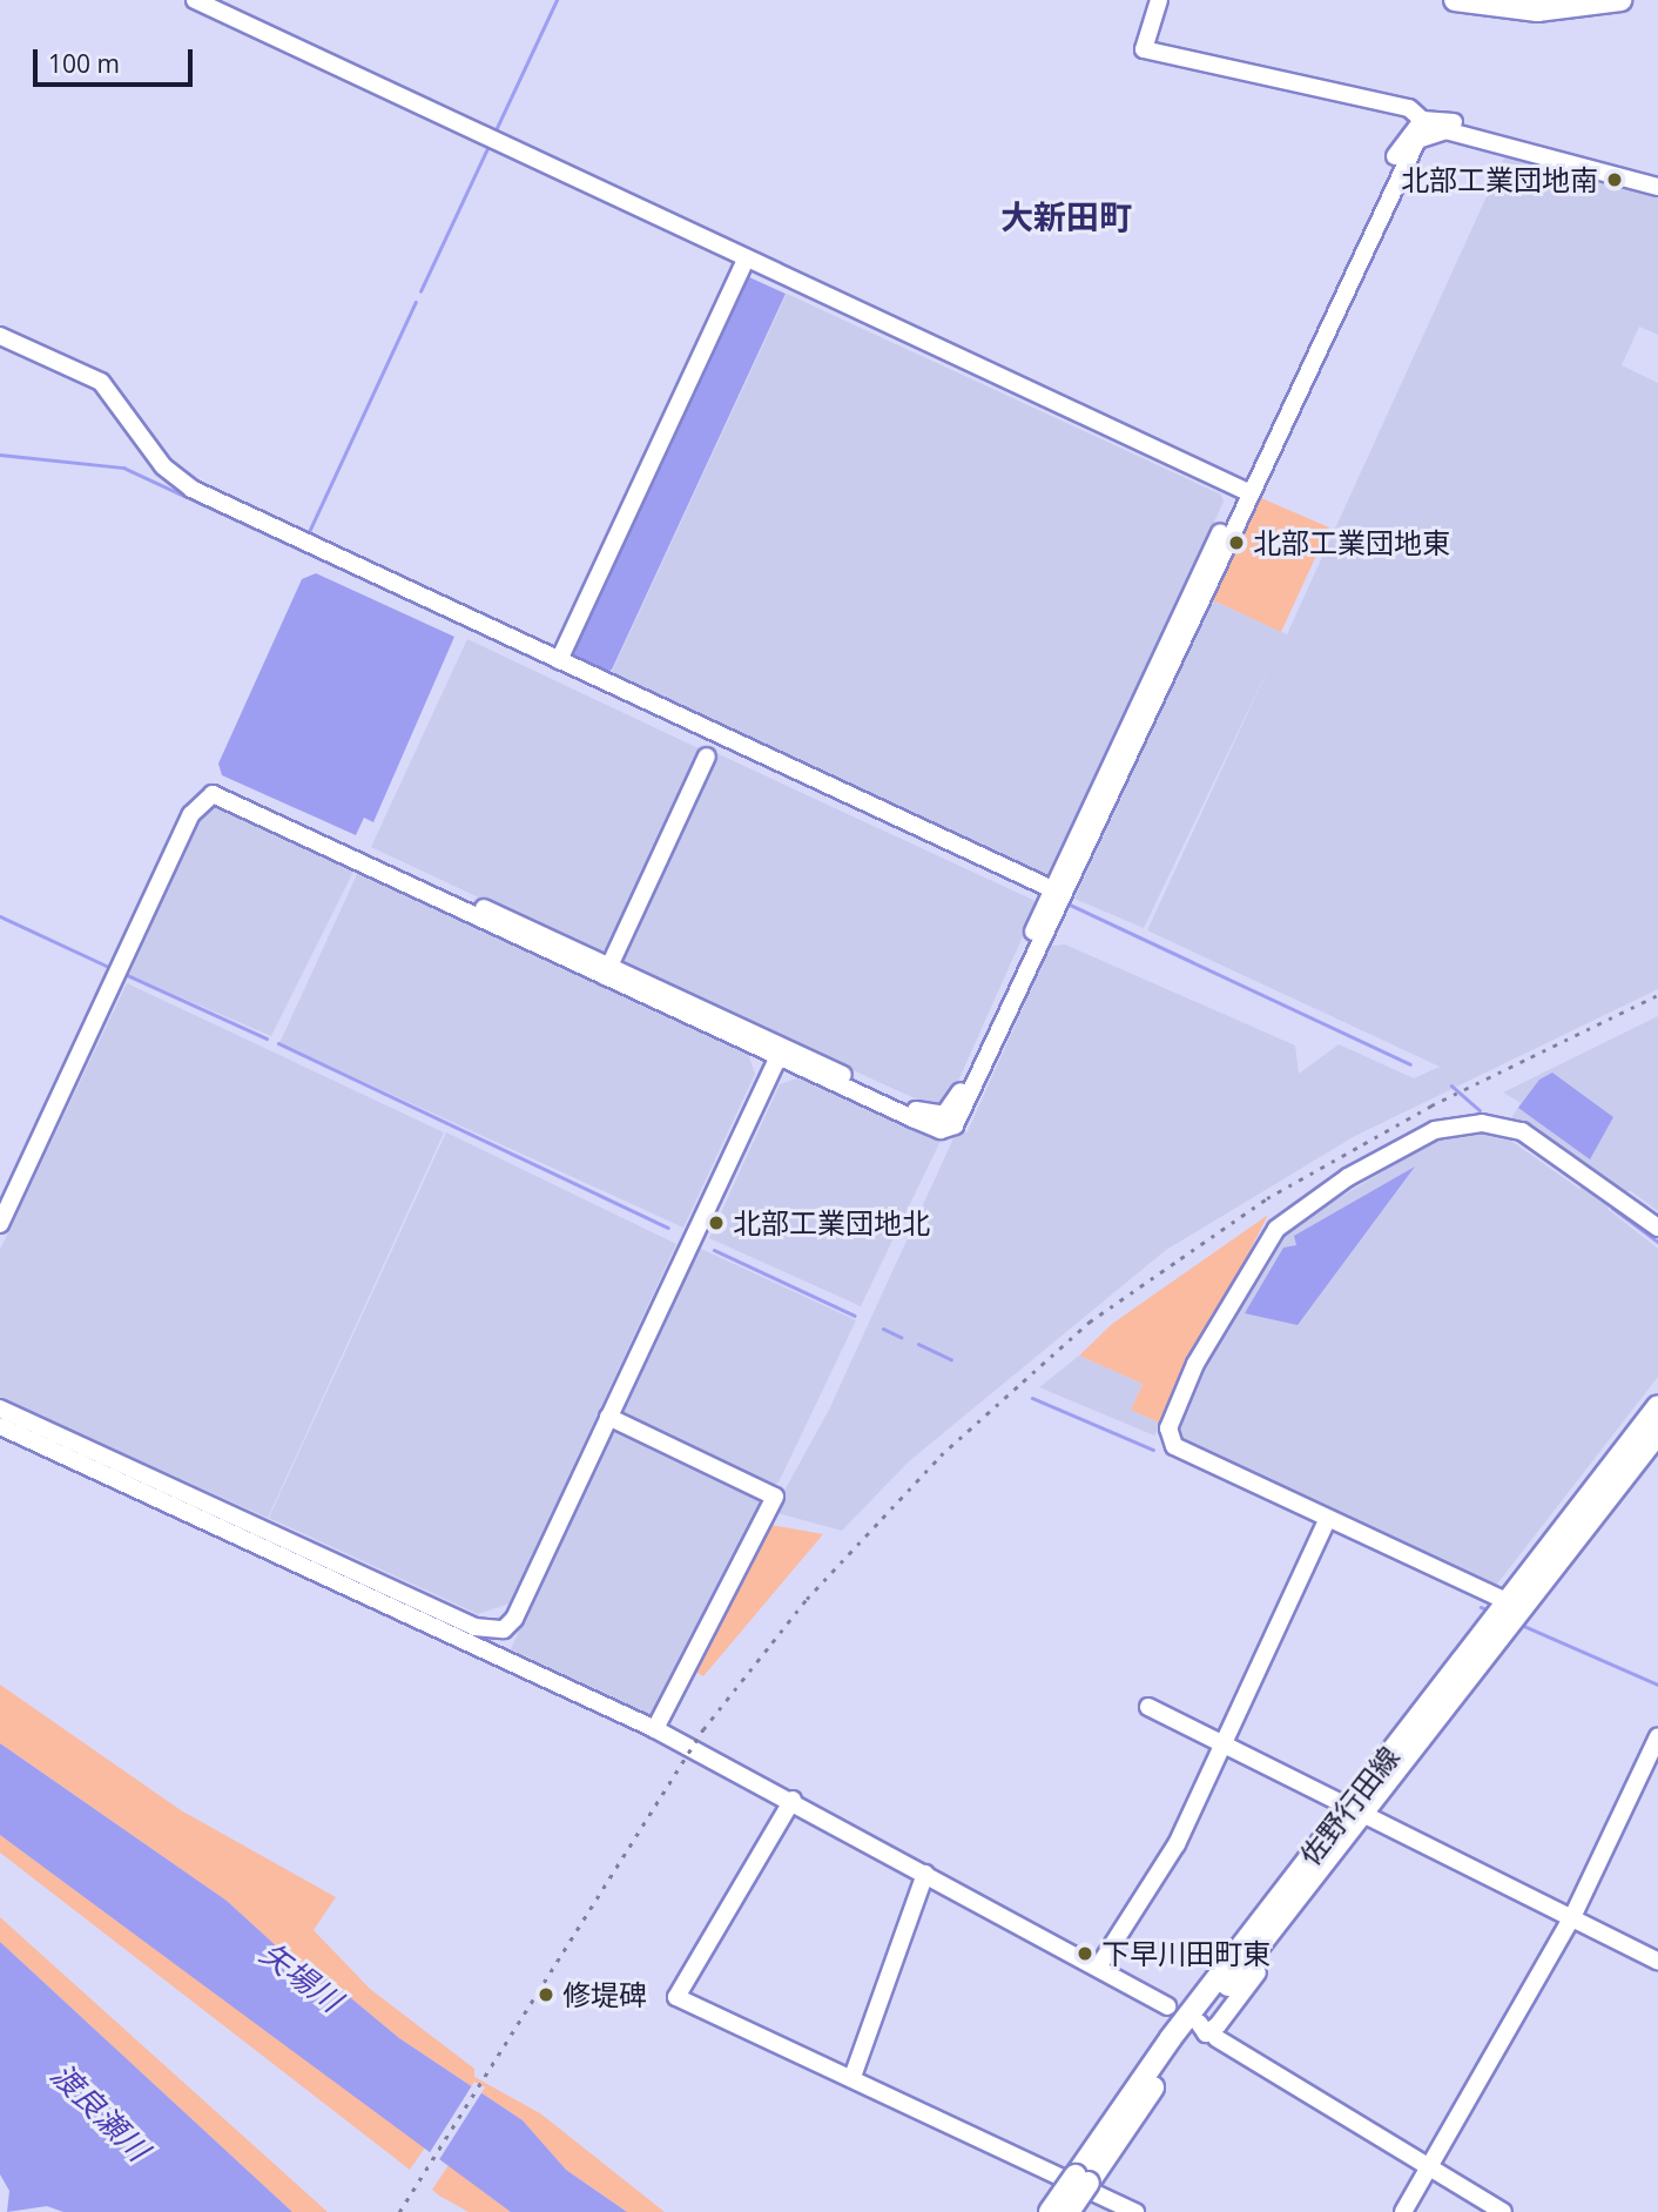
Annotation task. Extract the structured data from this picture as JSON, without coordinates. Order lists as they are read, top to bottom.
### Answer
{
  "streets": {
    "main road": ["佐野行田線"]
  },
  "districts": ["大新田町"],
  "water": ["矢場川", "渡良瀬川"],
  "places": [
    "北部工業団地南",
    "北部工業団地東",
    "北部工業団地北",
    "下早川田町東",
    "修堤碑"
  ],
  "scale_bar": "100 m"
}
